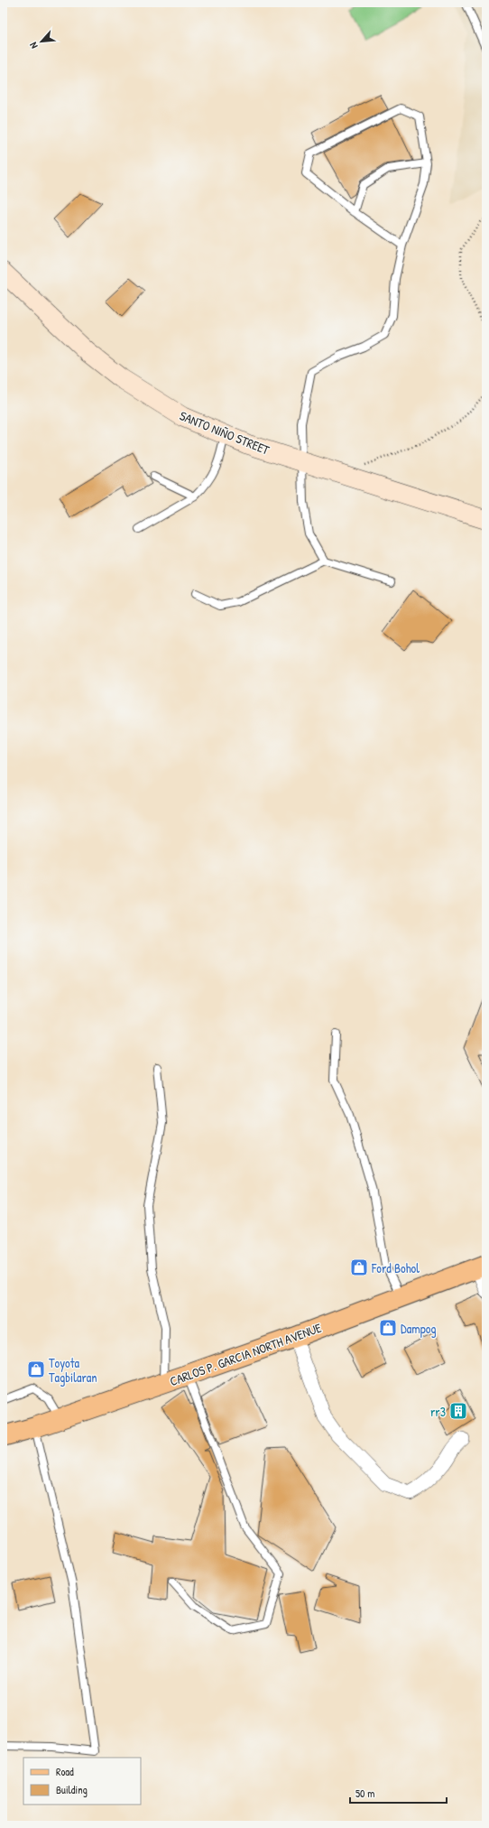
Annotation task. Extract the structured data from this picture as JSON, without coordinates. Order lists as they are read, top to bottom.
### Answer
{
  "streets": {
    "main road": ["SANTO NIÑO STREET", "CARLOS P. GARCIA NORTH AVENUE"]
  },
  "places": {
    "shop": ["Ford Bohol", "Dampog", "Toyota Tagbilaran"],
    "building": ["rr3"]
  },
  "legend": ["Road", "Building"],
  "scale_bar": "50 m",
  "north": "bottom left"
}
